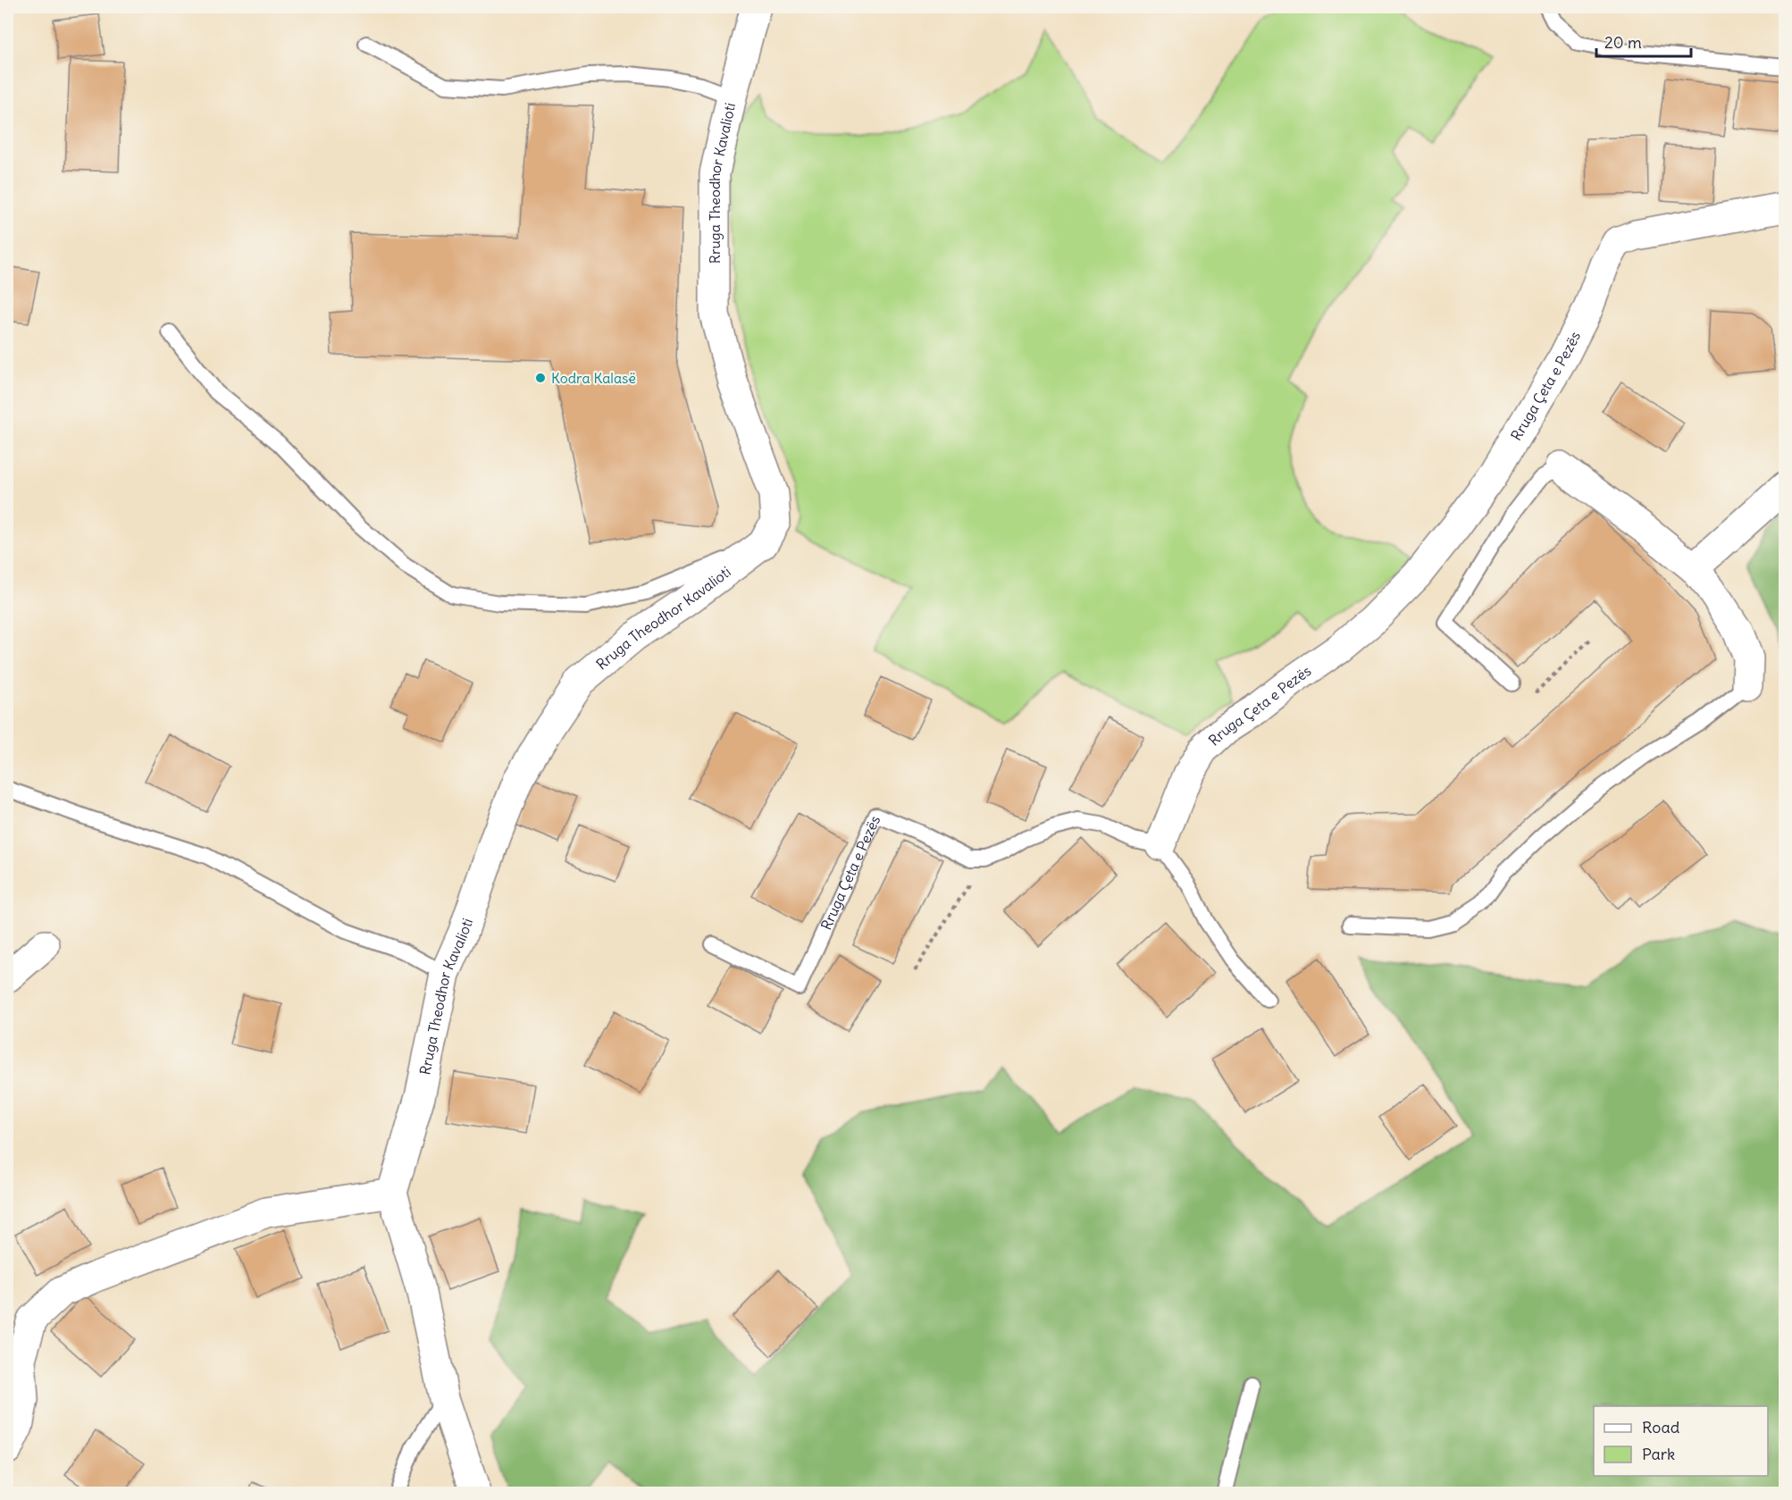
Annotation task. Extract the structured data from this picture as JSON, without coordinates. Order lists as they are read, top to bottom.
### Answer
{
  "streets": {
    "street": ["Rruga Theodhor Kavalioti", "Rruga Çeta e Pezës"]
  },
  "places": ["Kodra Kalasë"],
  "legend": ["Road", "Park"],
  "scale_bar": "20 m"
}
